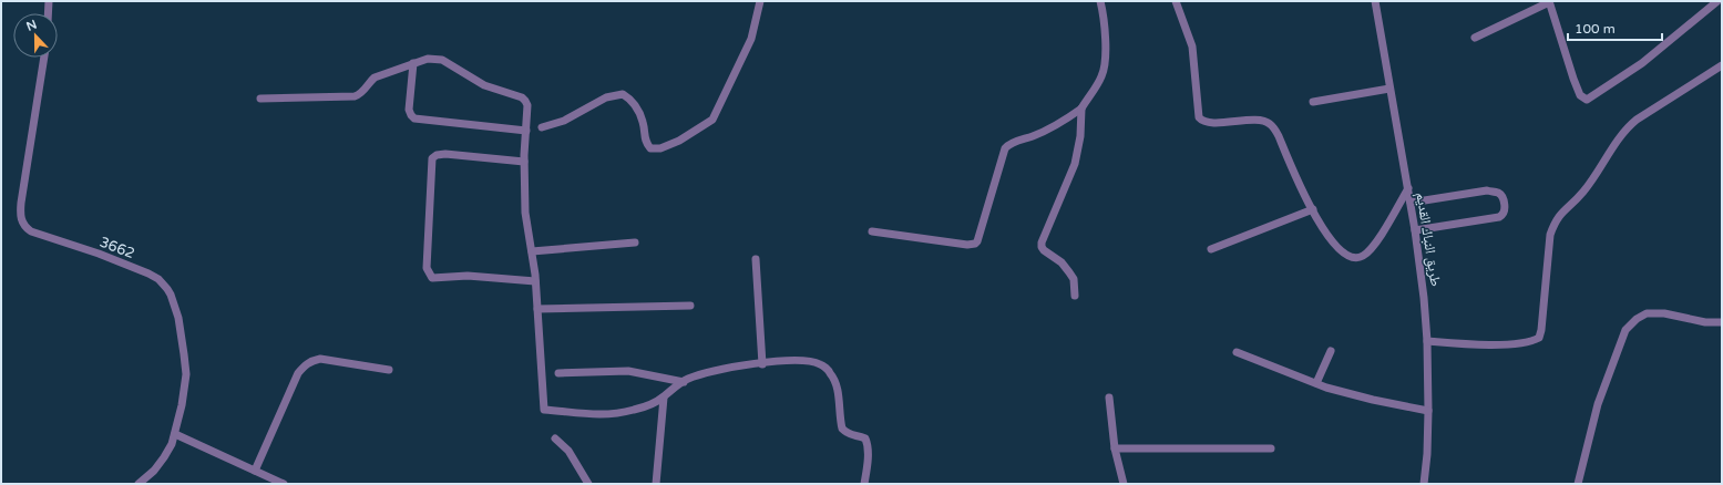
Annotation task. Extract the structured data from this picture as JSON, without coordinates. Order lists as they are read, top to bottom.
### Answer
{
  "streets": {
    "street": ["طريق النباك القديم", "3662"]
  },
  "scale_bar": "100 m",
  "north": "top"
}
